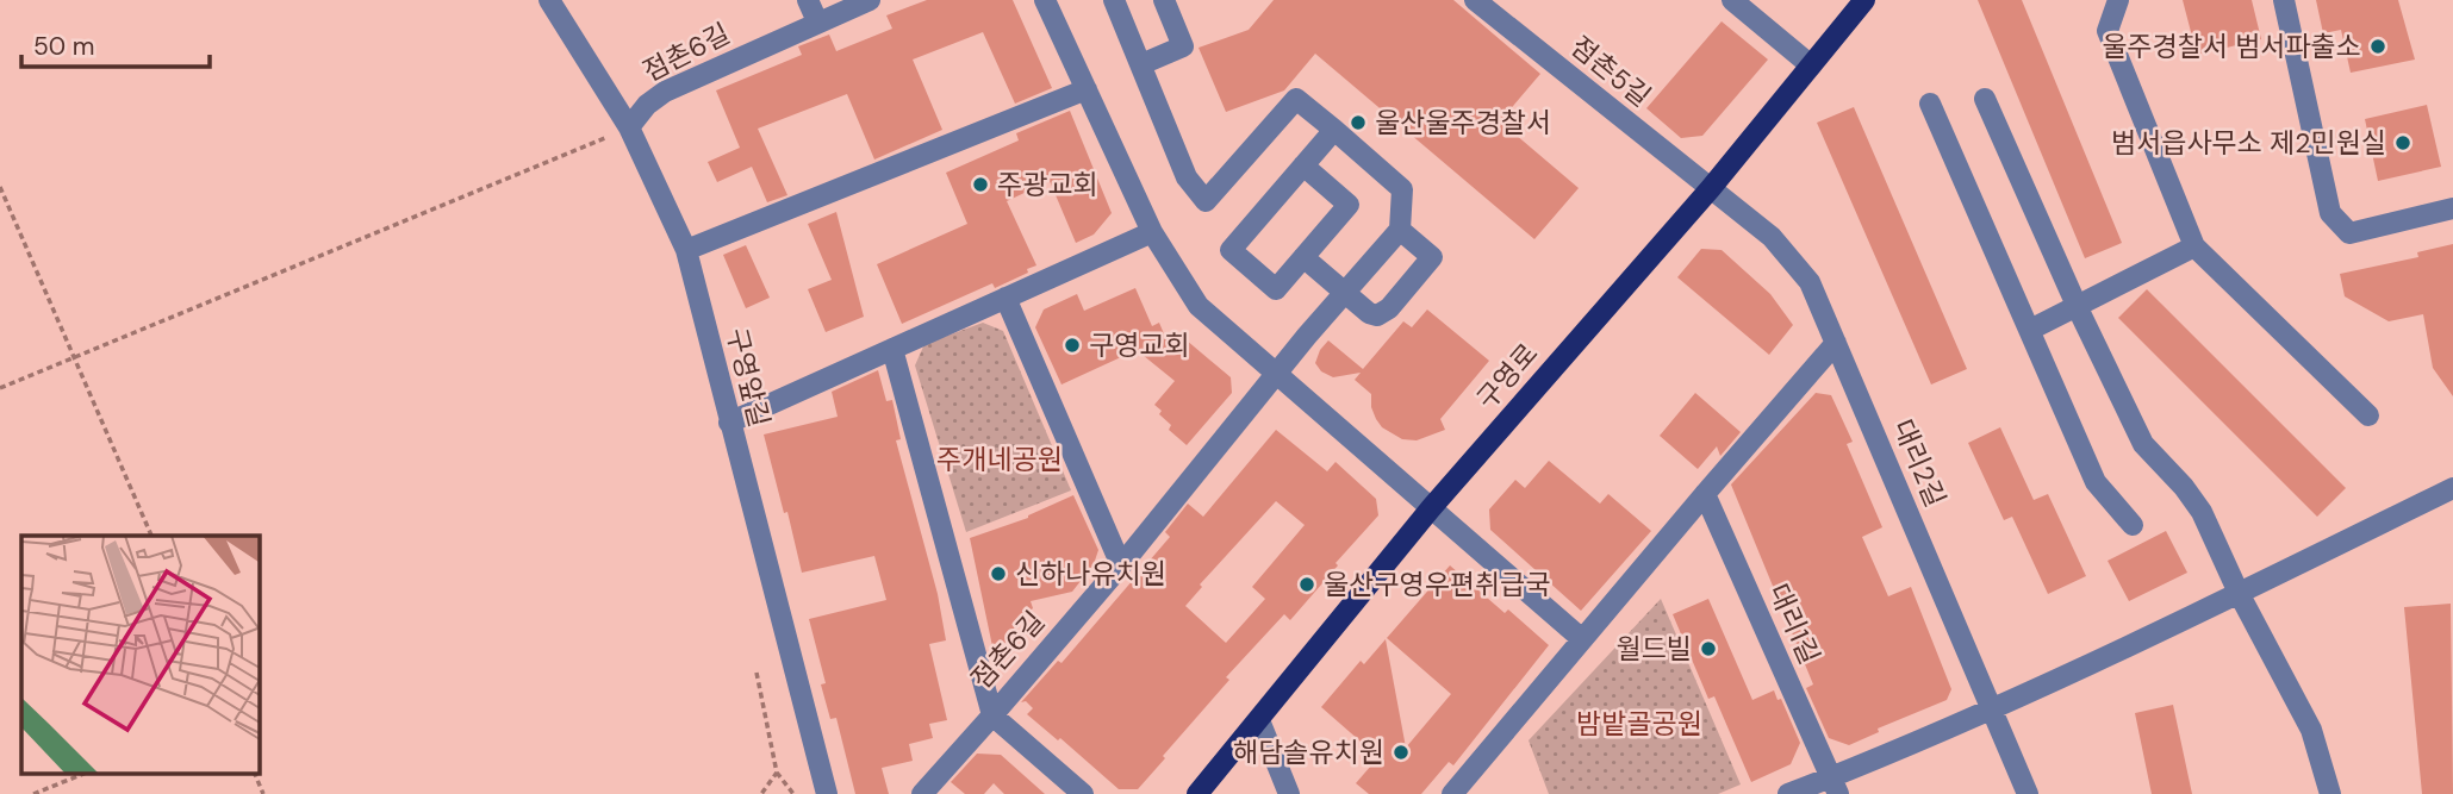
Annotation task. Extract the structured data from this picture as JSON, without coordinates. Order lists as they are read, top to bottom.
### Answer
{
  "streets": {
    "main road": ["구영로"],
    "street": [
      "점촌6길",
      "점촌5길",
      "구영앞길",
      "대리2길",
      "대리1길"
    ]
  },
  "crossings": [
    ["점촌6길", "구영앞길"],
    ["점촌5길", "구영로"],
    ["점촌5길", "대리2길"],
    ["구영로", "대리2길"]
  ],
  "parks": ["주개네공원", "밤밭골공원"],
  "places": [
    "울주경찰서 범서파출소",
    "울산울주경찰서",
    "범서읍사무소 제2민원실",
    "주광교회",
    "구영교회",
    "신하나유치원",
    "울산구영우편취급국",
    "월드빌",
    "해담솔유치원"
  ],
  "scale_bar": "50 m"
}
